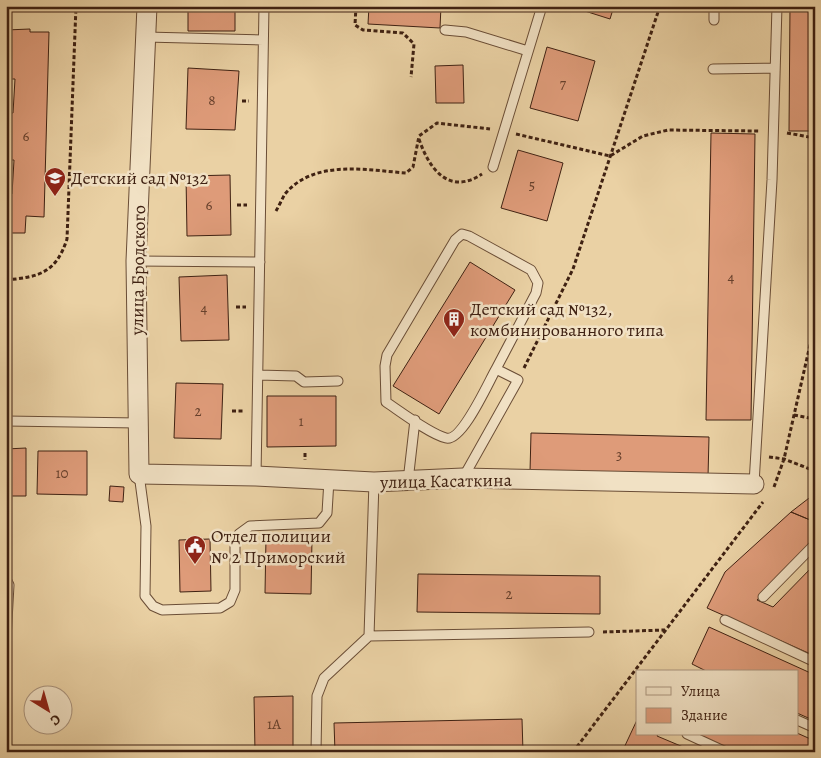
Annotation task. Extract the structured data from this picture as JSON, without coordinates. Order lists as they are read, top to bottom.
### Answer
{
  "streets": {
    "street": ["улица Бродского", "улица Касаткина"]
  },
  "crossings": [
    ["улица Бродского", "улица Касаткина"]
  ],
  "places": {
    "school or university": ["Детский сад №132"],
    "building": ["Детский сад №132, комбинированного типа"],
    "public building": ["Отдел полиции № 2 Приморский"]
  },
  "house_numbers": [
    "7",
    "8",
    "6",
    "5",
    "6",
    "4",
    "4",
    "2",
    "1",
    "3",
    "10",
    "2",
    "1А"
  ],
  "legend": ["Улица", "Здание"],
  "north": "bottom right"
}
